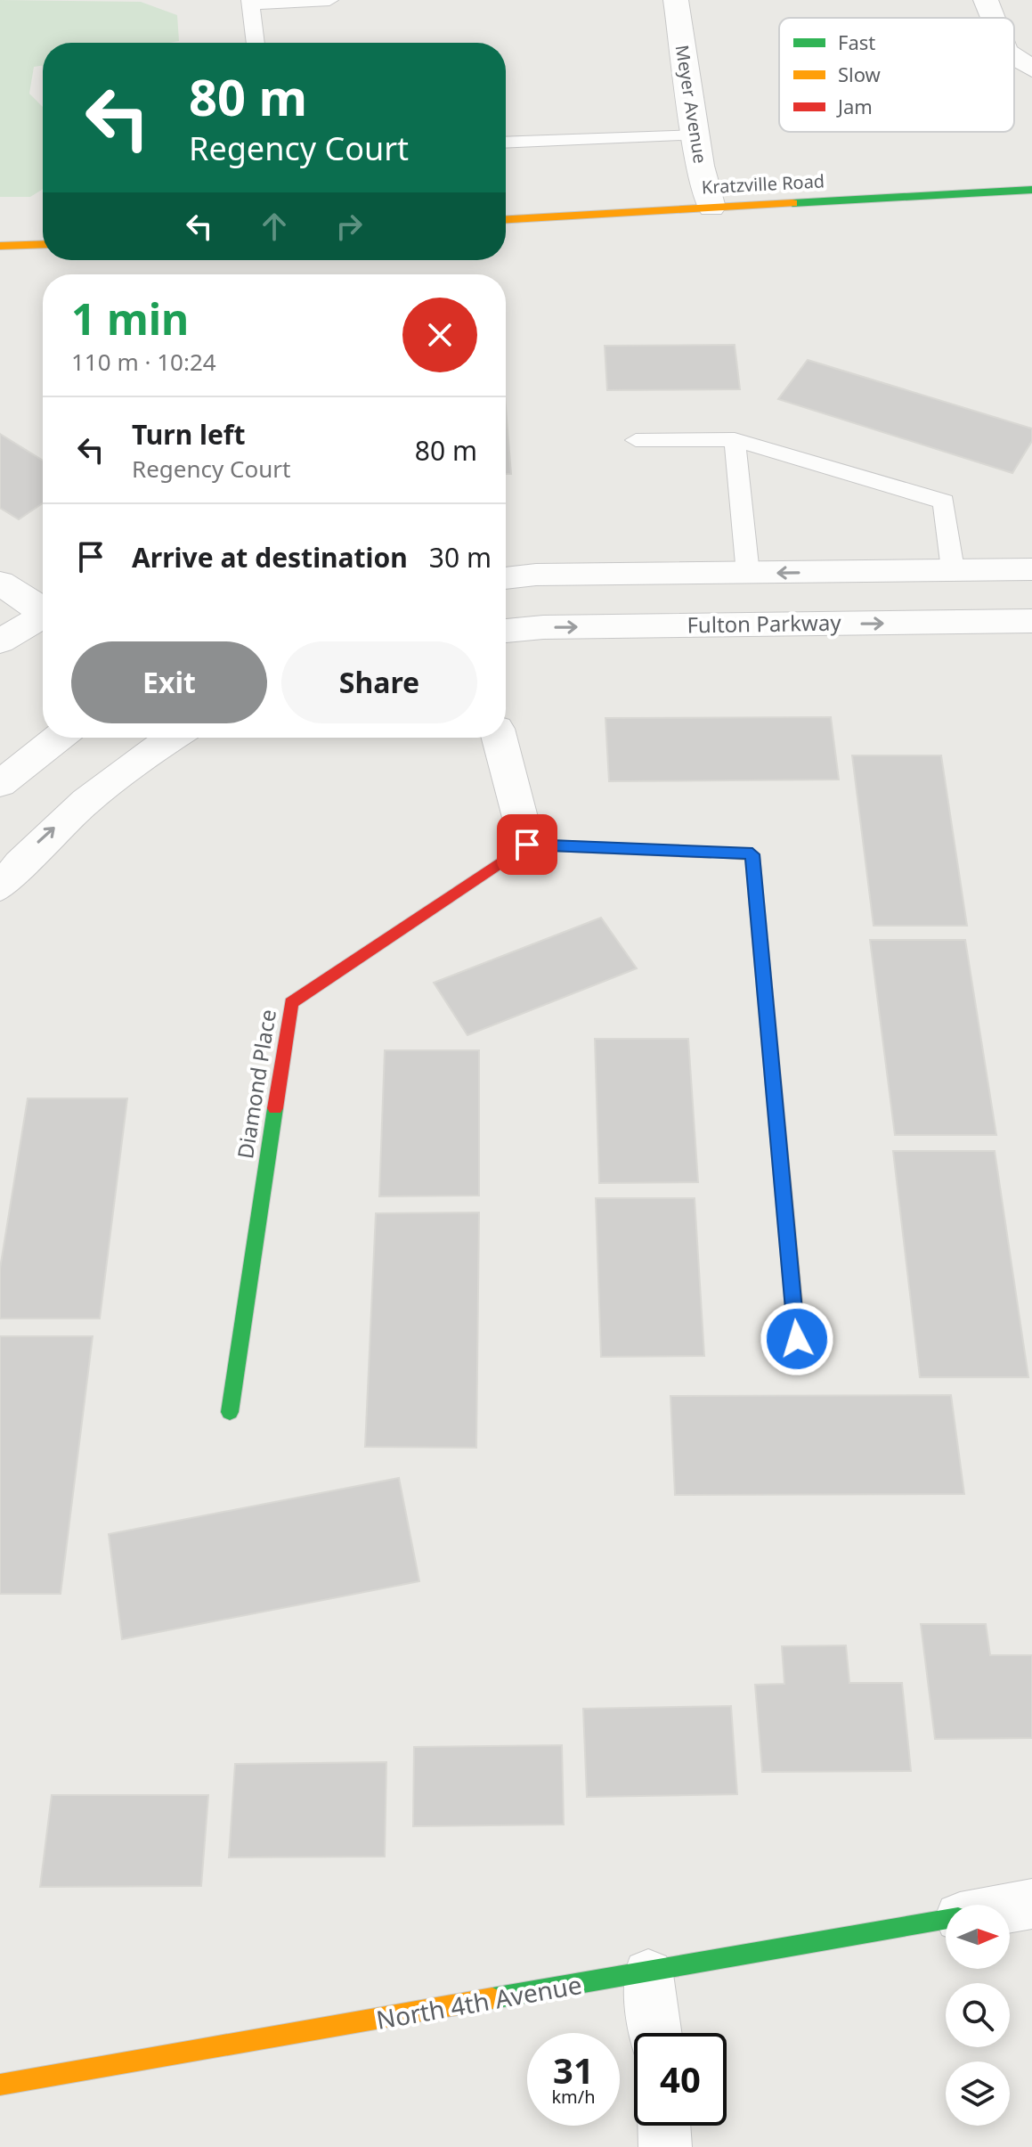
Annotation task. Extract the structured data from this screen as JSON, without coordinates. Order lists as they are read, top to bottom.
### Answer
{
  "streets": {
    "street": [
      "Meyer Avenue",
      "Kratzville Road",
      "Fulton Parkway",
      "Diamond Place",
      "North 4th Avenue"
    ]
  },
  "crossings": [
    ["Meyer Avenue", "Kratzville Road"]
  ],
  "legend": ["Fast", "Slow", "Jam"],
  "north": "right",
  "page": {
    "turn": ["80 m", "Regency Court"],
    "heading": ["1 min", "110 m · 10:24"],
    "list": [
      {
        "name": "Turn left",
        "note": "Regency Court",
        "value": "80 m"
      },
      {
        "name": "Arrive at destination",
        "value": "30 m"
      }
    ],
    "buttons": ["Exit", "Share"],
    "speed": "31 km/h",
    "limit": "40"
  }
}
